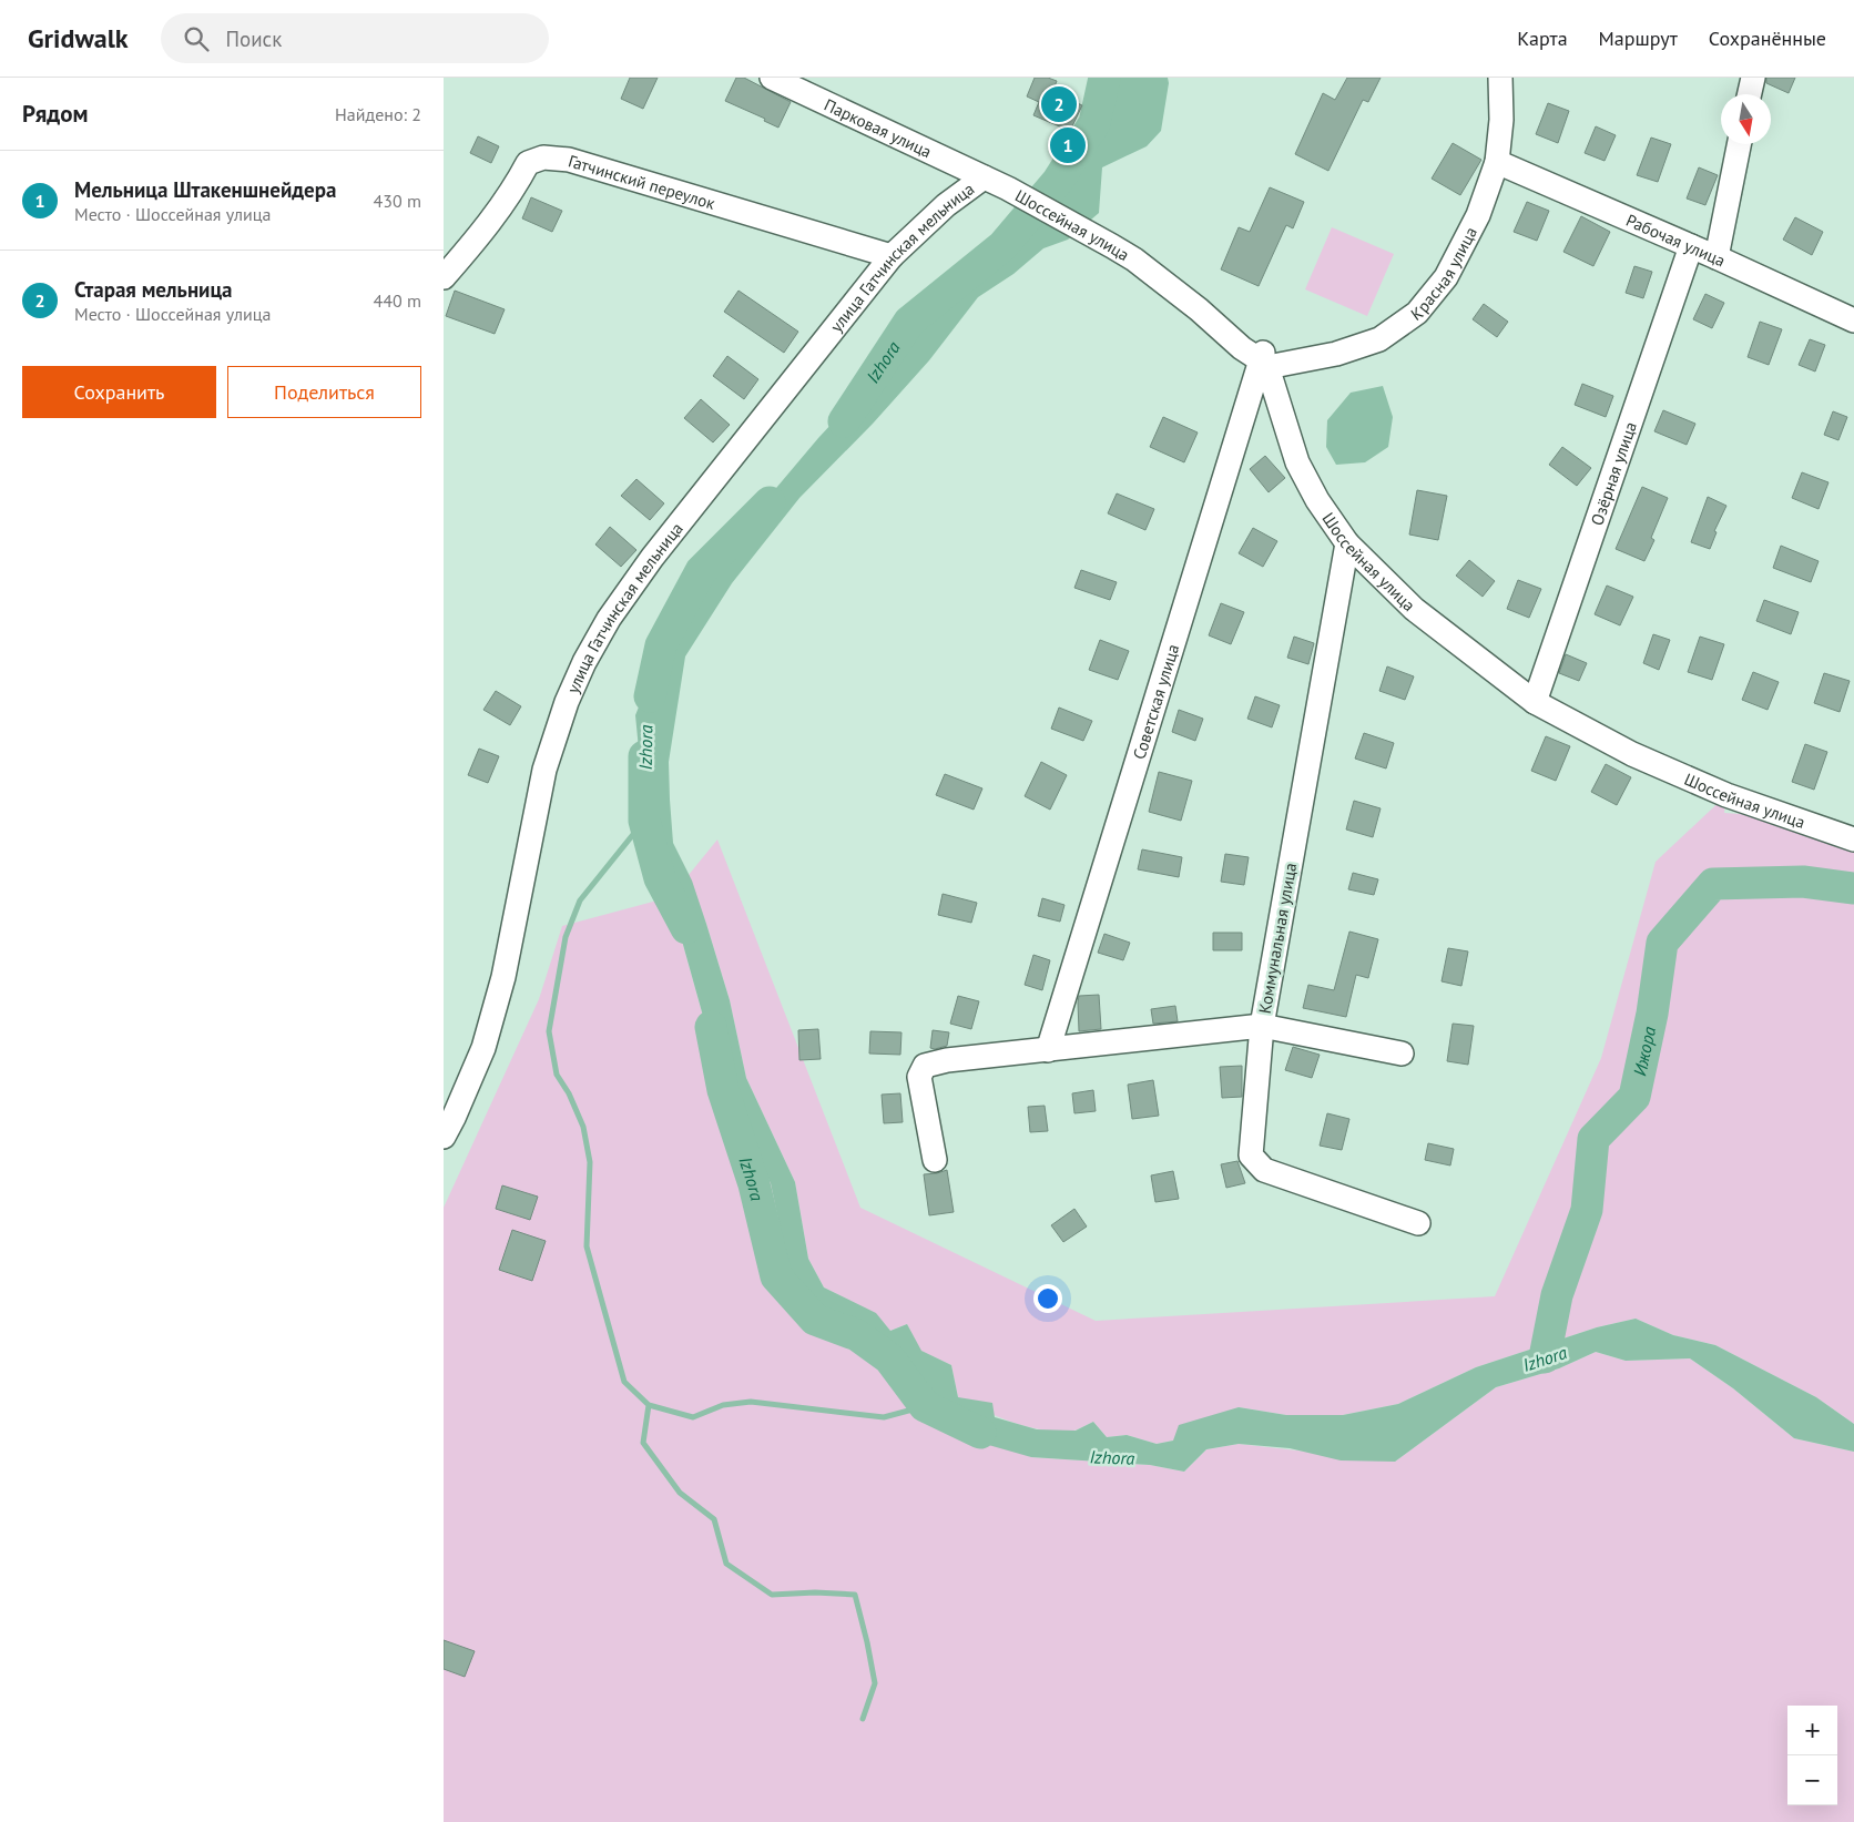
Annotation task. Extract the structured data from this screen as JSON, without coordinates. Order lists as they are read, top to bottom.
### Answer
{
  "streets": {
    "street": [
      "Парковая улица",
      "Гатчинский переулок",
      "Шоссейная улица",
      "Рабочая улица",
      "улица Гатчинская мельница",
      "Красная улица",
      "Озёрная улица",
      "Советская улица",
      "Коммунальная улица"
    ]
  },
  "crossings": [
    ["Парковая улица", "Шоссейная улица"],
    ["Парковая улица", "улица Гатчинская мельница"],
    ["Гатчинский переулок", "улица Гатчинская мельница"],
    ["Шоссейная улица", "улица Гатчинская мельница"],
    ["Шоссейная улица", "Красная улица"],
    ["Шоссейная улица", "Озёрная улица"],
    ["Шоссейная улица", "Советская улица"],
    ["Шоссейная улица", "Коммунальная улица"],
    ["Рабочая улица", "Красная улица"],
    ["Рабочая улица", "Озёрная улица"],
    ["Красная улица", "Советская улица"]
  ],
  "water": ["Izhora", "Ижора"],
  "north": "bottom",
  "page": {
    "header": "Gridwalk",
    "search": "Поиск",
    "nav": ["Карта", "Маршрут", "Сохранённые"],
    "heading": ["Рядом", "Найдено: 2"],
    "pins": ["2", "1"],
    "list": [
      {
        "mark": "1",
        "name": "Мельница Штакеншнейдера",
        "note": "Место · Шоссейная улица",
        "value": "430 m"
      },
      {
        "mark": "2",
        "name": "Старая мельница",
        "note": "Место · Шоссейная улица",
        "value": "440 m"
      }
    ],
    "buttons": ["Сохранить", "Поделиться"],
    "map_buttons": ["+", "−"]
  }
}
